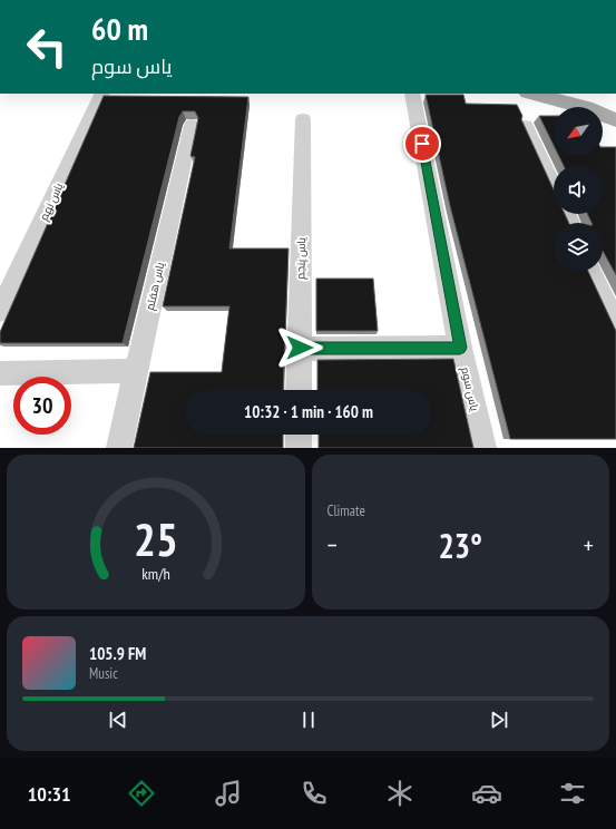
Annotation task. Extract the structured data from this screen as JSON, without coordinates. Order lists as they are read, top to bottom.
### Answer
{
  "streets": {
    "street": [
      "یاس نهم",
      "یاس پنجم",
      "یاس هفتم",
      "یاس سوم"
    ]
  },
  "north": "bottom left",
  "page": {
    "turn": ["60 m", "یاس سوم"],
    "limit": "30",
    "trip": "10:32 · 1 min · 160 m",
    "tile": "Climate",
    "heat": ["−", "23°", "+"],
    "song": ["105.9 FM", "Music"],
    "tabs": "10:31",
    "gauge": ["25", "km/h"]
  }
}
